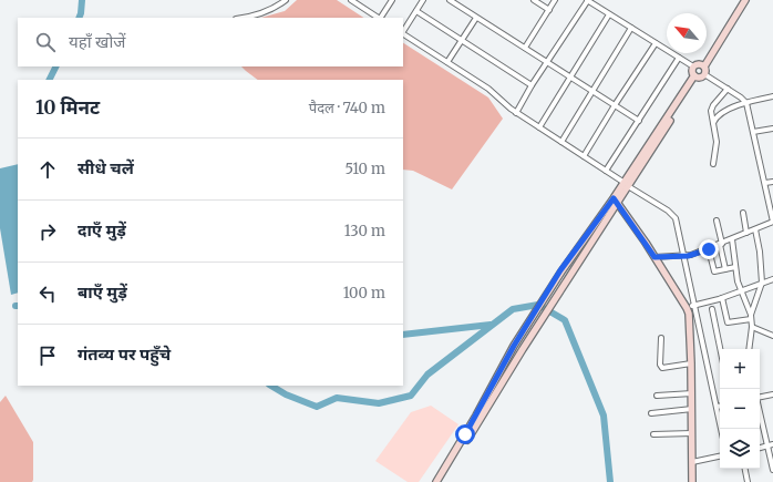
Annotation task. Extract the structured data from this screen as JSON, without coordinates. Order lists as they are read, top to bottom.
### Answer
{
  "north": "top left",
  "page": {
    "search": "यहाँ खोजें",
    "heading": ["10 मिनट", "पैदल · 740 m"],
    "list": [
      ["सीधे चलें", "510 m"],
      ["दाएँ मुड़ें", "130 m"],
      ["बाएँ मुड़ें", "100 m"],
      "गंतव्य पर पहुँचे"
    ],
    "map_buttons": ["+", "−"]
  }
}
